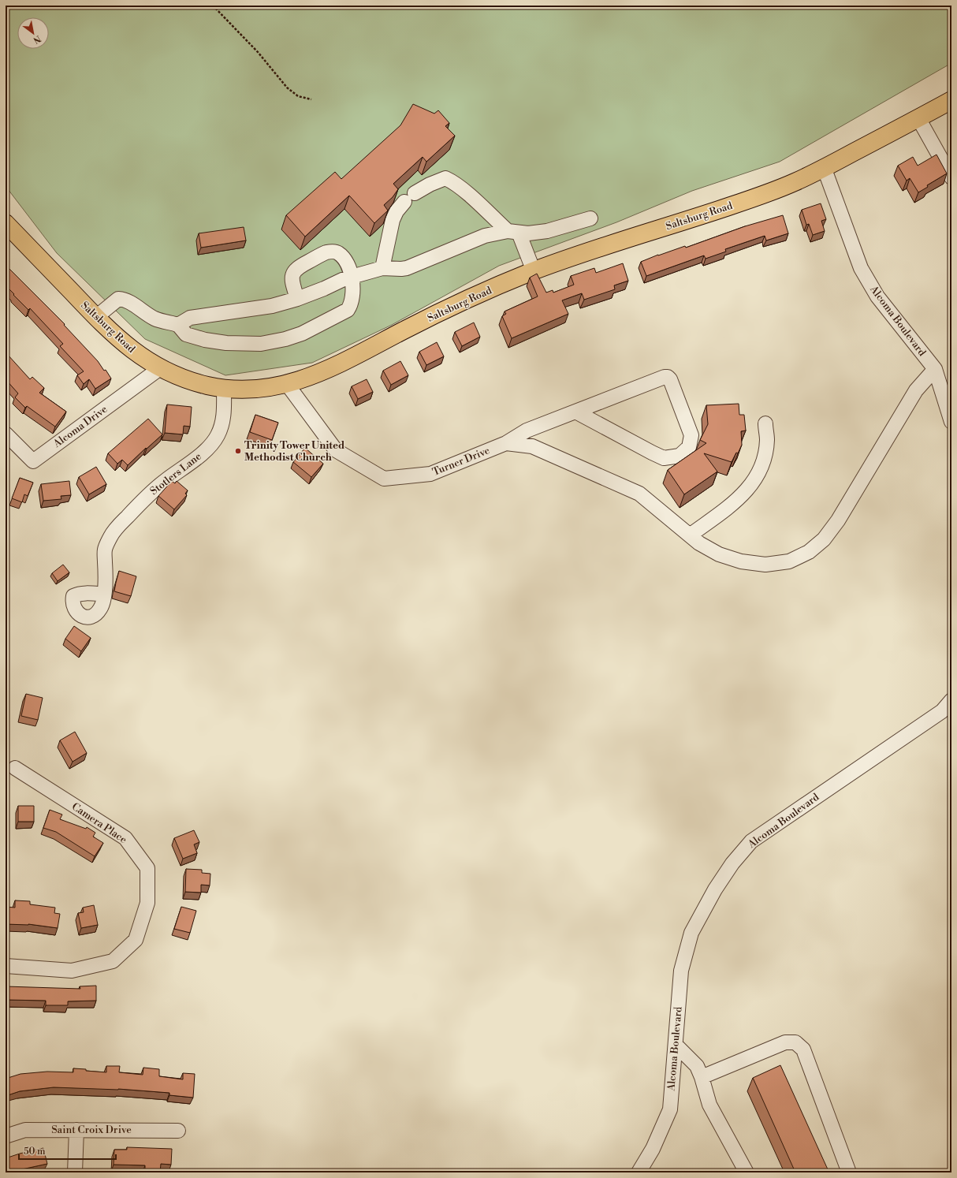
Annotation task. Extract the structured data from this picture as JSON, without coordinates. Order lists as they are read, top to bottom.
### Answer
{
  "streets": {
    "main road": ["Saltsburg Road"],
    "street": [
      "Alcoma Boulevard",
      "Alcoma Drive",
      "Turner Drive",
      "Stotlers Lane",
      "Camera Place",
      "Saint Croix Drive"
    ]
  },
  "crossings": [
    ["Saltsburg Road", "Alcoma Boulevard"],
    ["Saltsburg Road", "Alcoma Drive"],
    ["Saltsburg Road", "Turner Drive"],
    ["Saltsburg Road", "Stotlers Lane"]
  ],
  "places": ["Trinity Tower United Methodist Church"],
  "scale_bar": "50 m",
  "north": "bottom right"
}
